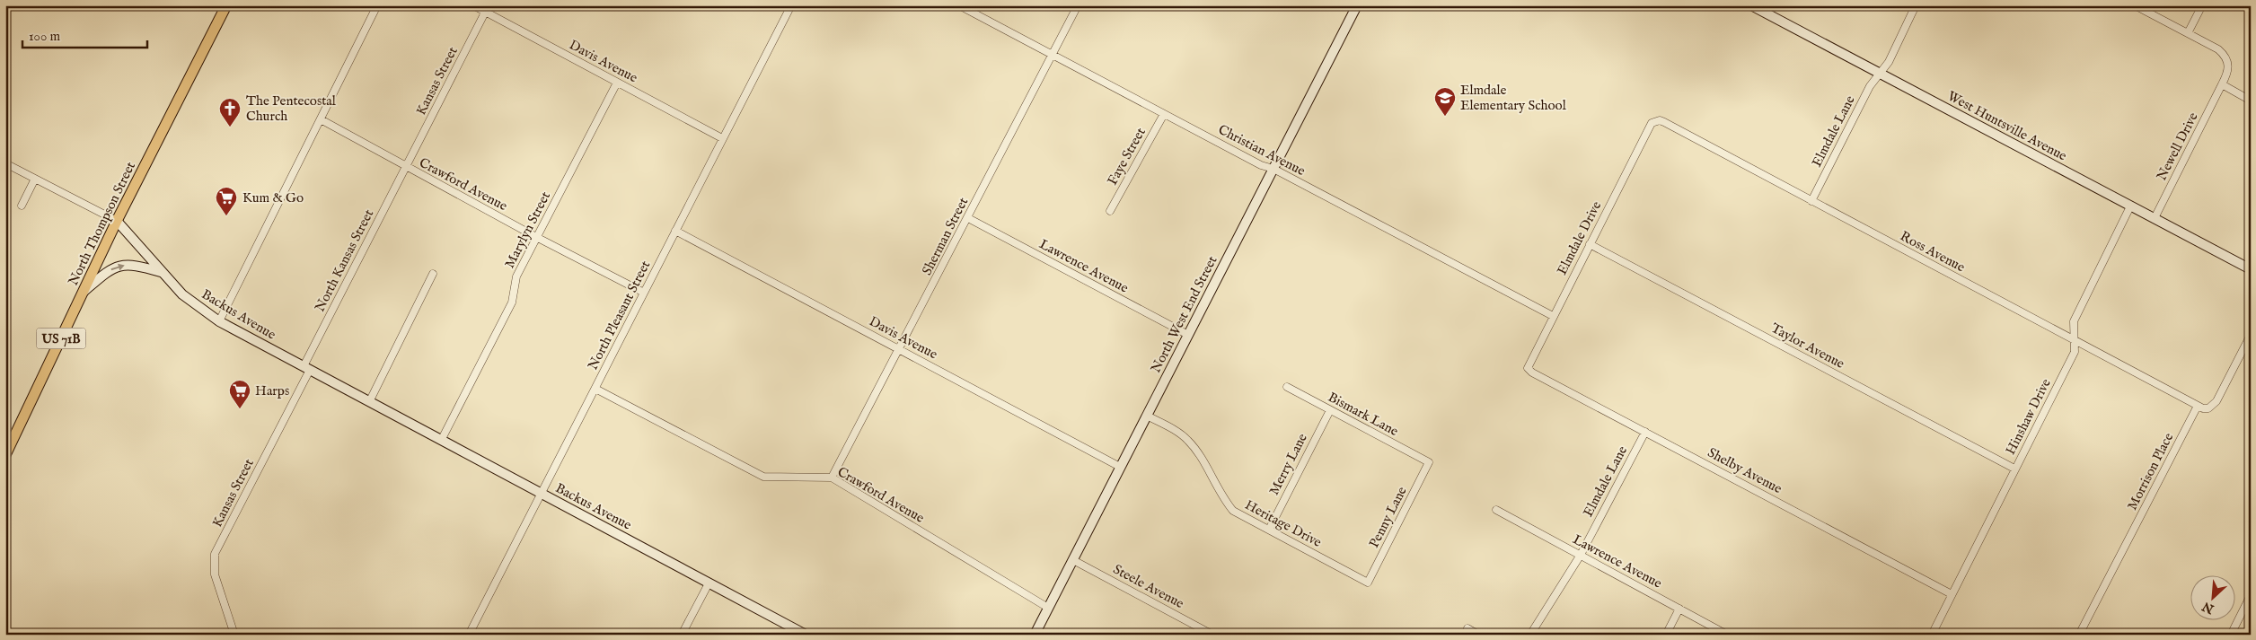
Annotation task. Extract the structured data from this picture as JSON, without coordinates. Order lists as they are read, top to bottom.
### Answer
{
  "streets": {
    "main road": ["North Thompson Street", "US 71B"],
    "street": [
      "Davis Avenue",
      "Kansas Street",
      "West Huntsville Avenue",
      "Elmdale Lane",
      "Newell Drive",
      "Christian Avenue",
      "Faye Street",
      "Crawford Avenue",
      "Marylyn Street",
      "Sherman Street",
      "Elmdale Drive",
      "Ross Avenue",
      "North Kansas Street",
      "Lawrence Avenue",
      "Backus Avenue",
      "North West End Street",
      "North Pleasant Street",
      "Taylor Avenue",
      "Bismark Lane",
      "Hinshaw Drive",
      "Merry Lane",
      "Shelby Avenue",
      "Morrison Place",
      "Penny Lane",
      "Heritage Drive",
      "Steele Avenue"
    ]
  },
  "crossings": [
    ["Davis Avenue", "Kansas Street"],
    ["Davis Avenue", "Marylyn Street"],
    ["Davis Avenue", "Sherman Street"],
    ["Davis Avenue", "North West End Street"],
    ["Davis Avenue", "North Pleasant Street"],
    ["Kansas Street", "Crawford Avenue"],
    ["Kansas Street", "North Kansas Street"],
    ["Kansas Street", "Backus Avenue"],
    ["West Huntsville Avenue", "Elmdale Lane"],
    ["West Huntsville Avenue", "Newell Drive"],
    ["West Huntsville Avenue", "Hinshaw Drive"],
    ["Elmdale Lane", "Ross Avenue"],
    ["Elmdale Lane", "Lawrence Avenue"],
    ["Elmdale Lane", "Shelby Avenue"],
    ["Christian Avenue", "Faye Street"],
    ["Christian Avenue", "Sherman Street"],
    ["Christian Avenue", "Elmdale Drive"],
    ["Christian Avenue", "North West End Street"],
    ["Crawford Avenue", "Marylyn Street"],
    ["Crawford Avenue", "Sherman Street"],
    ["Crawford Avenue", "North Kansas Street"],
    ["Crawford Avenue", "North West End Street"],
    ["Crawford Avenue", "North Pleasant Street"],
    ["North Thompson Street", "Backus Avenue"],
    ["Marylyn Street", "Backus Avenue"],
    ["Sherman Street", "Lawrence Avenue"],
    ["Elmdale Drive", "Ross Avenue"],
    ["Elmdale Drive", "Taylor Avenue"],
    ["Elmdale Drive", "Shelby Avenue"],
    ["Ross Avenue", "Hinshaw Drive"],
    ["Ross Avenue", "Morrison Place"],
    ["North Kansas Street", "Backus Avenue"],
    ["Lawrence Avenue", "North West End Street"],
    ["Backus Avenue", "North Pleasant Street"],
    ["North West End Street", "Heritage Drive"],
    ["North West End Street", "Steele Avenue"],
    ["Taylor Avenue", "Hinshaw Drive"],
    ["Bismark Lane", "Merry Lane"],
    ["Bismark Lane", "Penny Lane"],
    ["Hinshaw Drive", "Shelby Avenue"],
    ["Merry Lane", "Heritage Drive"],
    ["Penny Lane", "Heritage Drive"]
  ],
  "places": {
    "school or university": ["Elmdale Elementary School"],
    "church": ["The Pentecostal Church"],
    "supermarket": ["Kum & Go", "Harps"]
  },
  "scale_bar": "100 m",
  "north": "bottom left"
}
